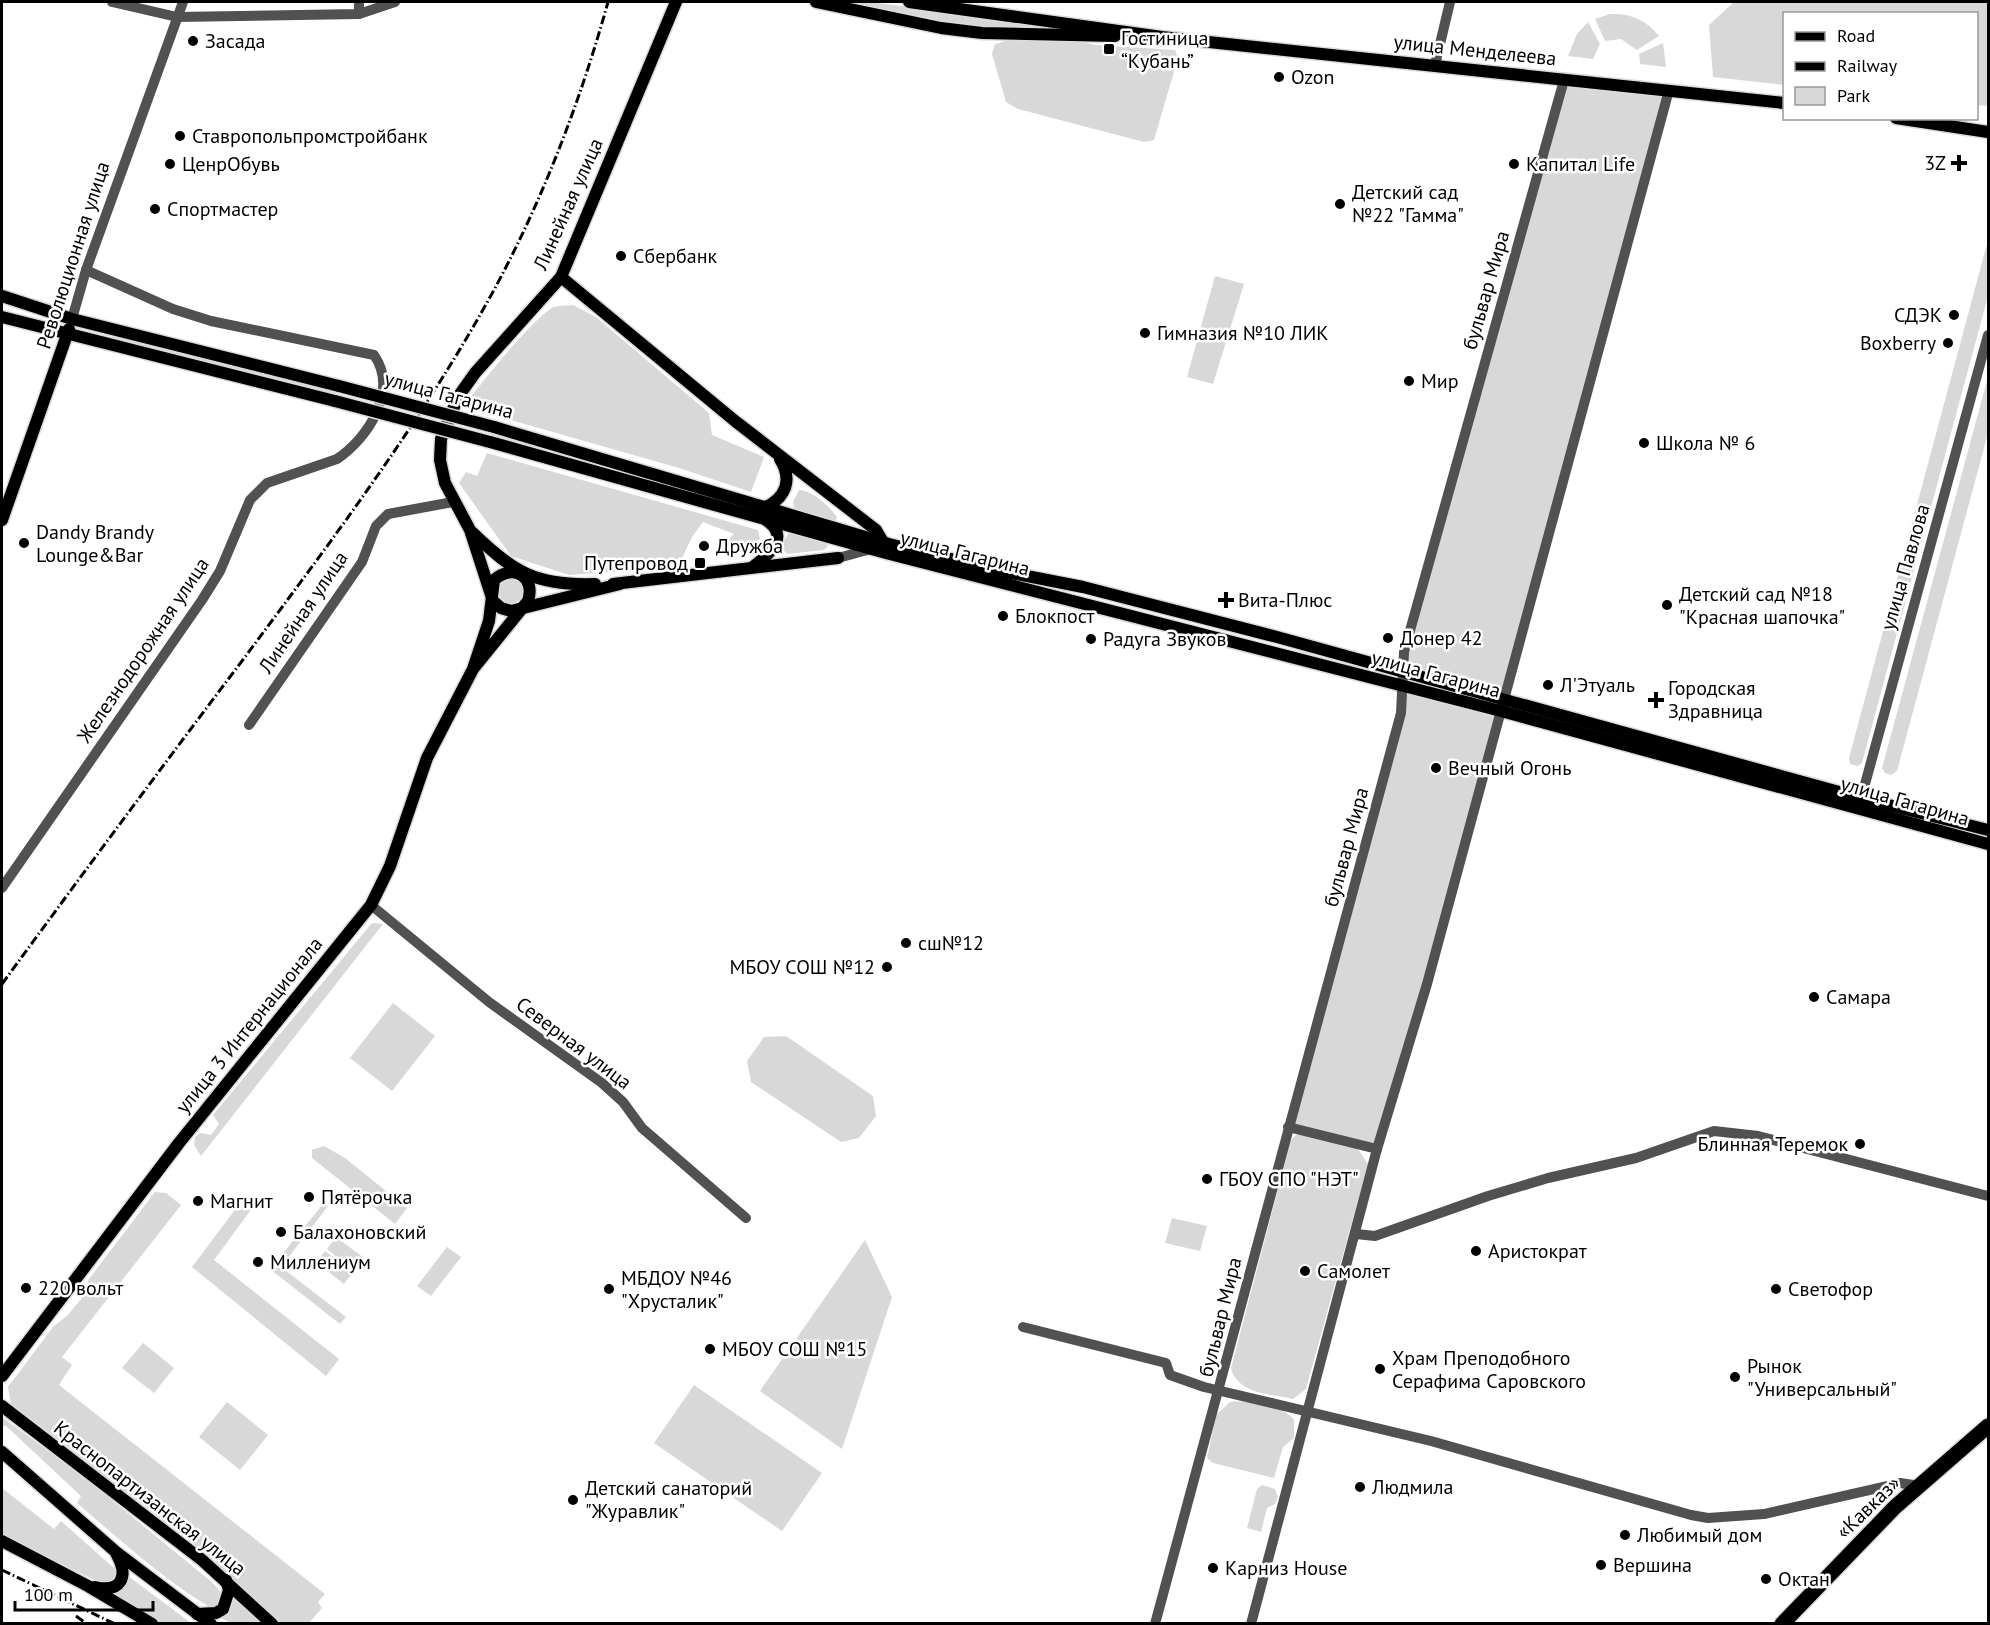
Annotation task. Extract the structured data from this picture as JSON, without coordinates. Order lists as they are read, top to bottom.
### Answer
{
  "streets": {
    "highway": ["«Кавказ»"],
    "main road": [
      "улица Менделеева",
      "Линейная улица",
      "Революционная улица",
      "улица Гагарина",
      "улица 3 Интернационала",
      "Краснопартизанская улица"
    ],
    "street": [
      "бульвар Мира",
      "улица Павлова",
      "Железнодорожная улица",
      "Северная улица"
    ]
  },
  "crossings": [
    ["улица Менделеева", "бульвар Мира"],
    ["Линейная улица", "улица Гагарина"],
    ["Линейная улица", "улица 3 Интернационала"],
    ["Революционная улица", "улица Гагарина"],
    ["Революционная улица", "Железнодорожная улица"],
    ["бульвар Мира", "улица Гагарина"],
    ["улица Гагарина", "улица Павлова"],
    ["улица Гагарина", "улица 3 Интернационала"],
    ["улица 3 Интернационала", "Северная улица"]
  ],
  "places": {
    "other": [
      "Засада",
      "Ozon",
      "Ставропольпромстройбанк",
      "ЦенрОбувь",
      "Капитал Life",
      "Детский сад №22 \"Гамма\"",
      "Спортмастер",
      "Сбербанк",
      "СДЭК",
      "Гимназия №10 ЛИК",
      "Boxberry",
      "Мир",
      "Школа № 6",
      "Dandy Brandy Lounge&Bar",
      "Дружба",
      "Детский сад №18 \"Красная шапочка\"",
      "Блокпост",
      "Донер 42",
      "Радуга Звуков",
      "Л'Этуаль",
      "Вечный Огонь",
      "сш№12",
      "МБОУ СОШ №12",
      "Самара",
      "Блинная Теремок",
      "ГБОУ СПО \"НЭТ\"",
      "Пятёрочка",
      "Магнит",
      "Балахоновский",
      "Аристократ",
      "Миллениум",
      "Самолет",
      "220 вольт",
      "МБДОУ №46 \"Хрусталик\"",
      "Светофор",
      "МБОУ СОШ №15",
      "Храм Преподобного Серафима Саровского",
      "Рынок \"Универсальный\"",
      "Людмила",
      "Детский санаторий \"Журавлик\"",
      "Любимый дом",
      "Вершина",
      "Карниз House",
      "Октан"
    ],
    "transit": ["Гостиница “Кубань”", "Путепровод"],
    "health": ["3Z", "Вита-Плюс", "Городская Здравница"]
  },
  "legend": ["Road", "Railway", "Park"],
  "scale_bar": "100 m"
}
